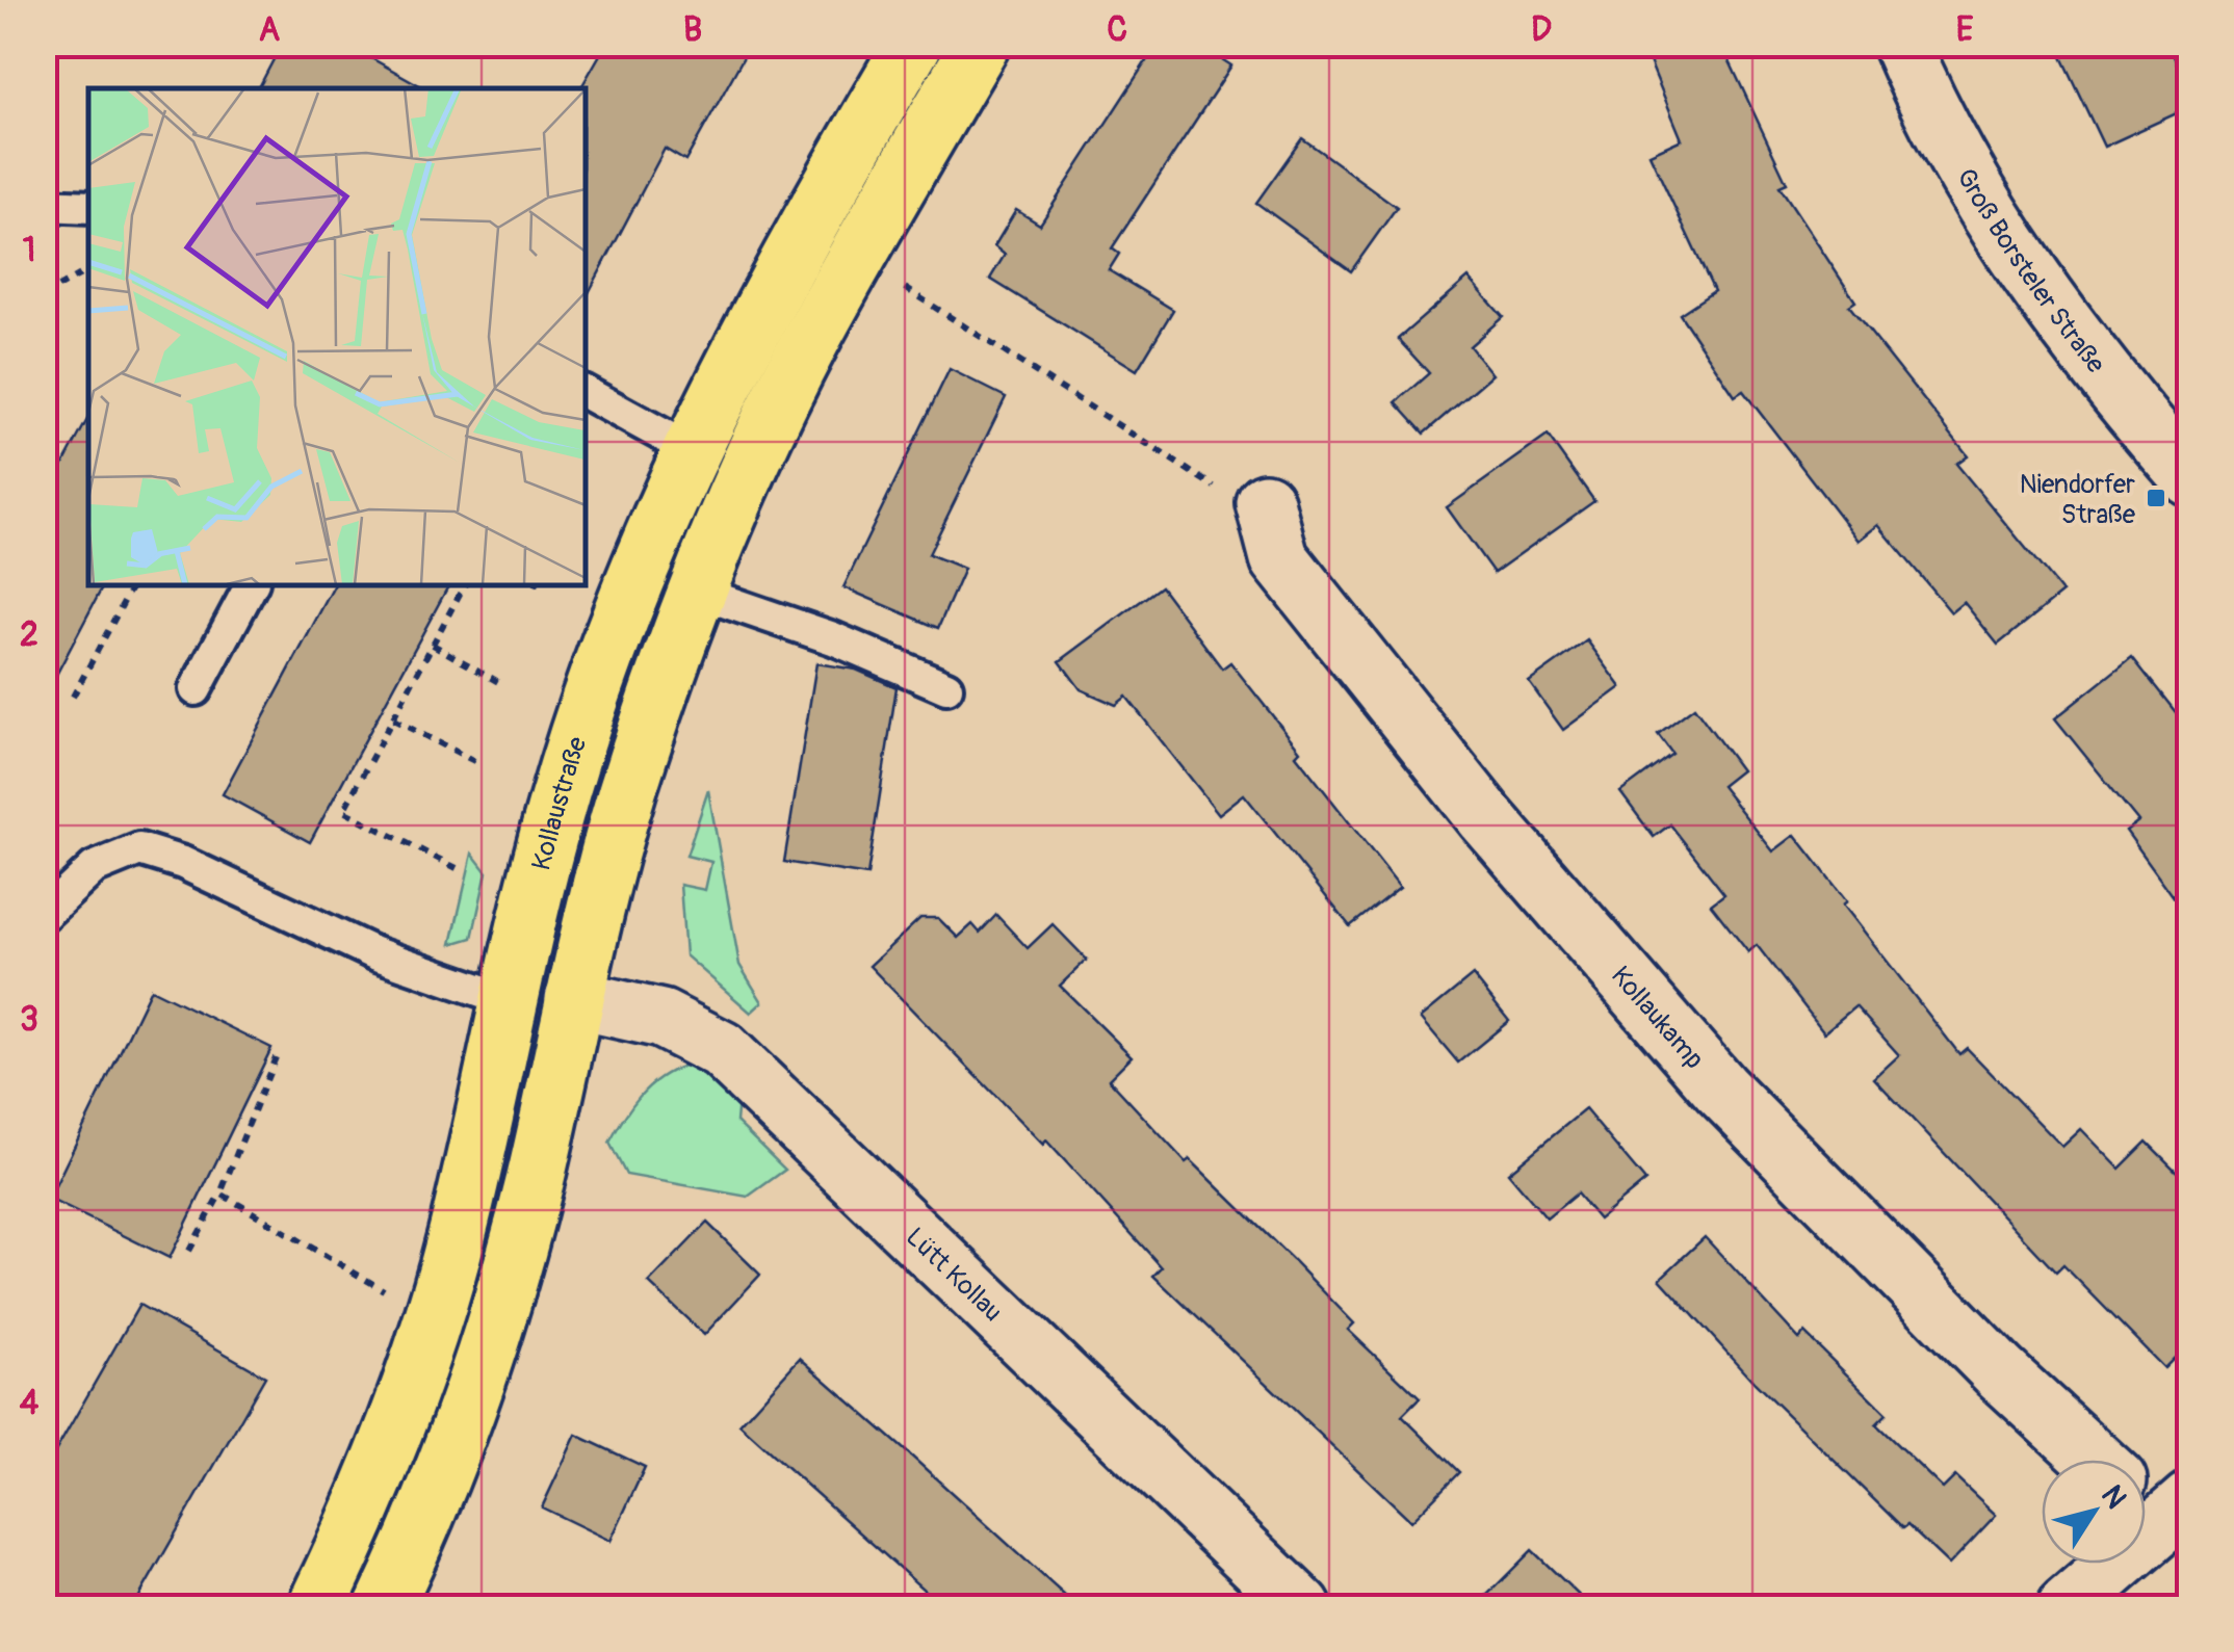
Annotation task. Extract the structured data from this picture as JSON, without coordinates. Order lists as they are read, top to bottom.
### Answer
{
  "streets": {
    "main road": ["Kollaustraße"],
    "street": ["Groß Borsteler Straße", "Kollaukamp", "Lütt Kollau"]
  },
  "places": {
    "transit": ["Niendorfer Straße"]
  },
  "north": "top right",
  "grid": {
    "columns": [
      "A",
      "B",
      "C",
      "D",
      "E"
    ],
    "rows": [
      "1",
      "2",
      "3",
      "4"
    ]
  }
}
